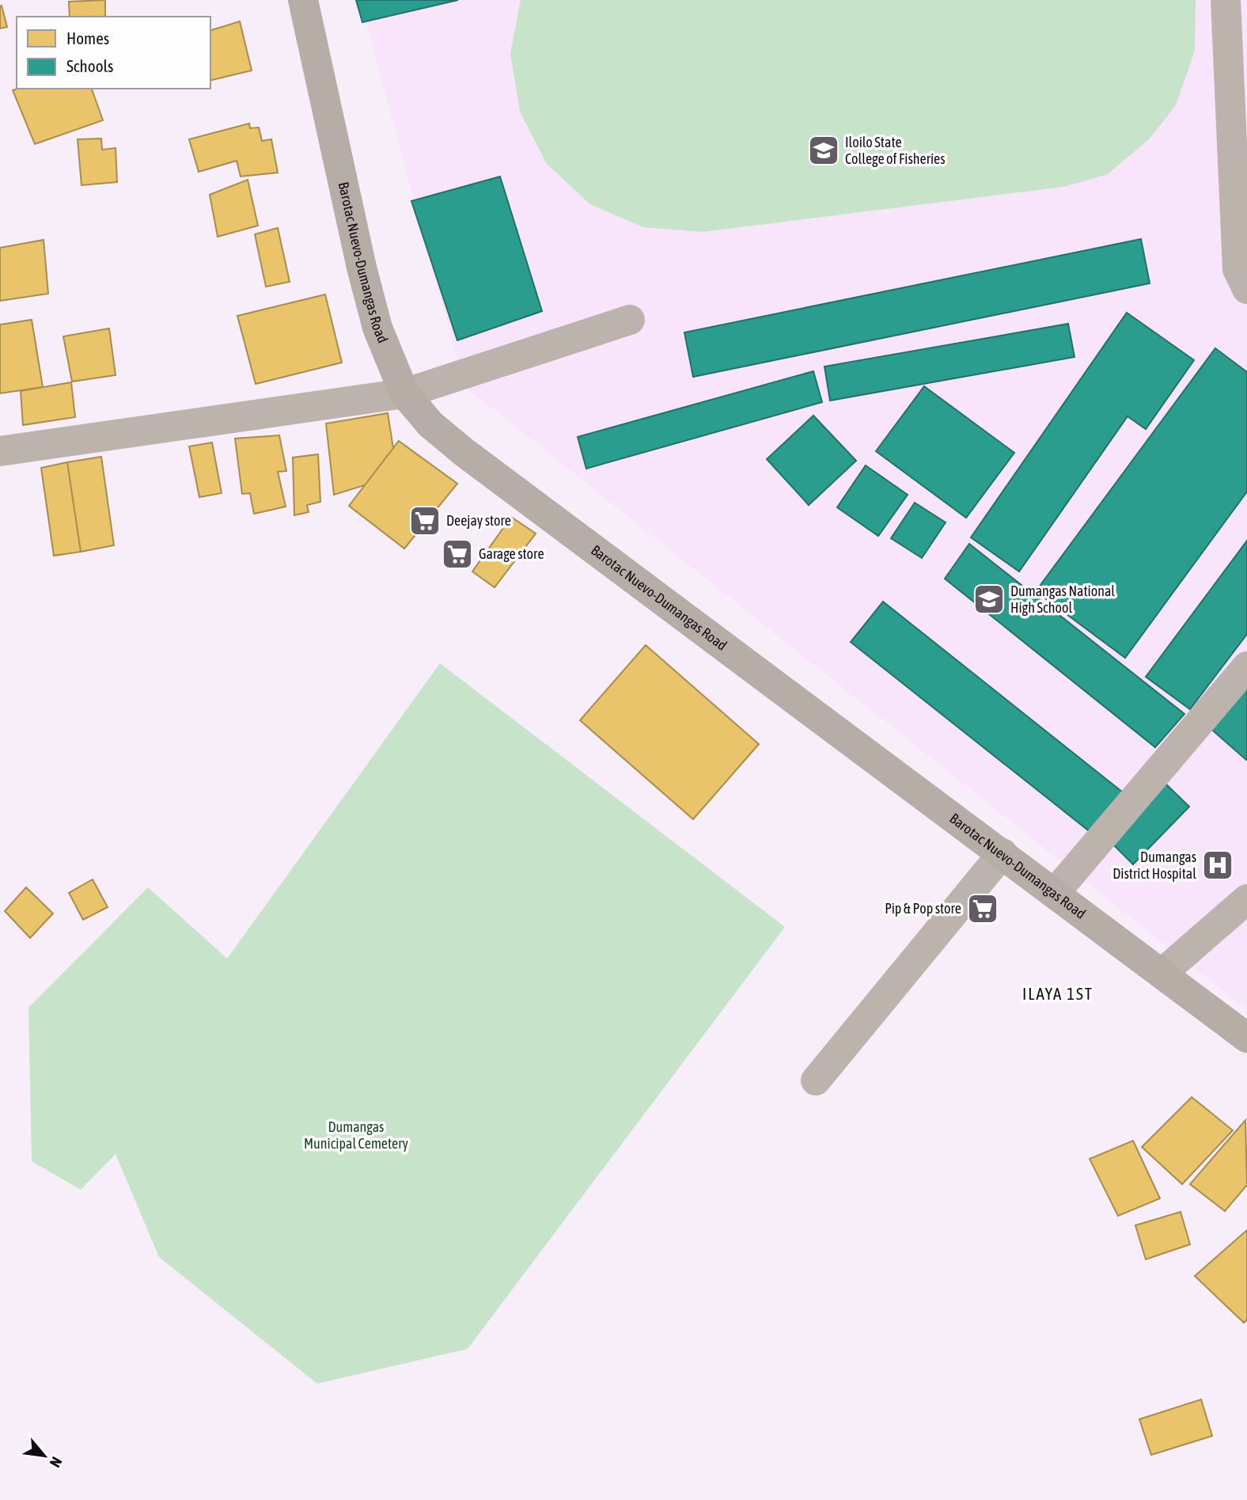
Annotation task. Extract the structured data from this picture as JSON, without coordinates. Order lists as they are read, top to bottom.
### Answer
{
  "streets": {
    "main road": ["Barotac Nuevo-Dumangas Road"]
  },
  "districts": ["ILAYA 1ST"],
  "parks": ["Dumangas Municipal Cemetery"],
  "places": {
    "school or university": ["Iloilo State College of Fisheries", "Dumangas National High School"],
    "supermarket": ["Deejay store", "Garage store", "Pip & Pop store"],
    "hospital": ["Dumangas District Hospital"]
  },
  "legend": ["Homes", "Schools"],
  "north": "bottom right"
}
